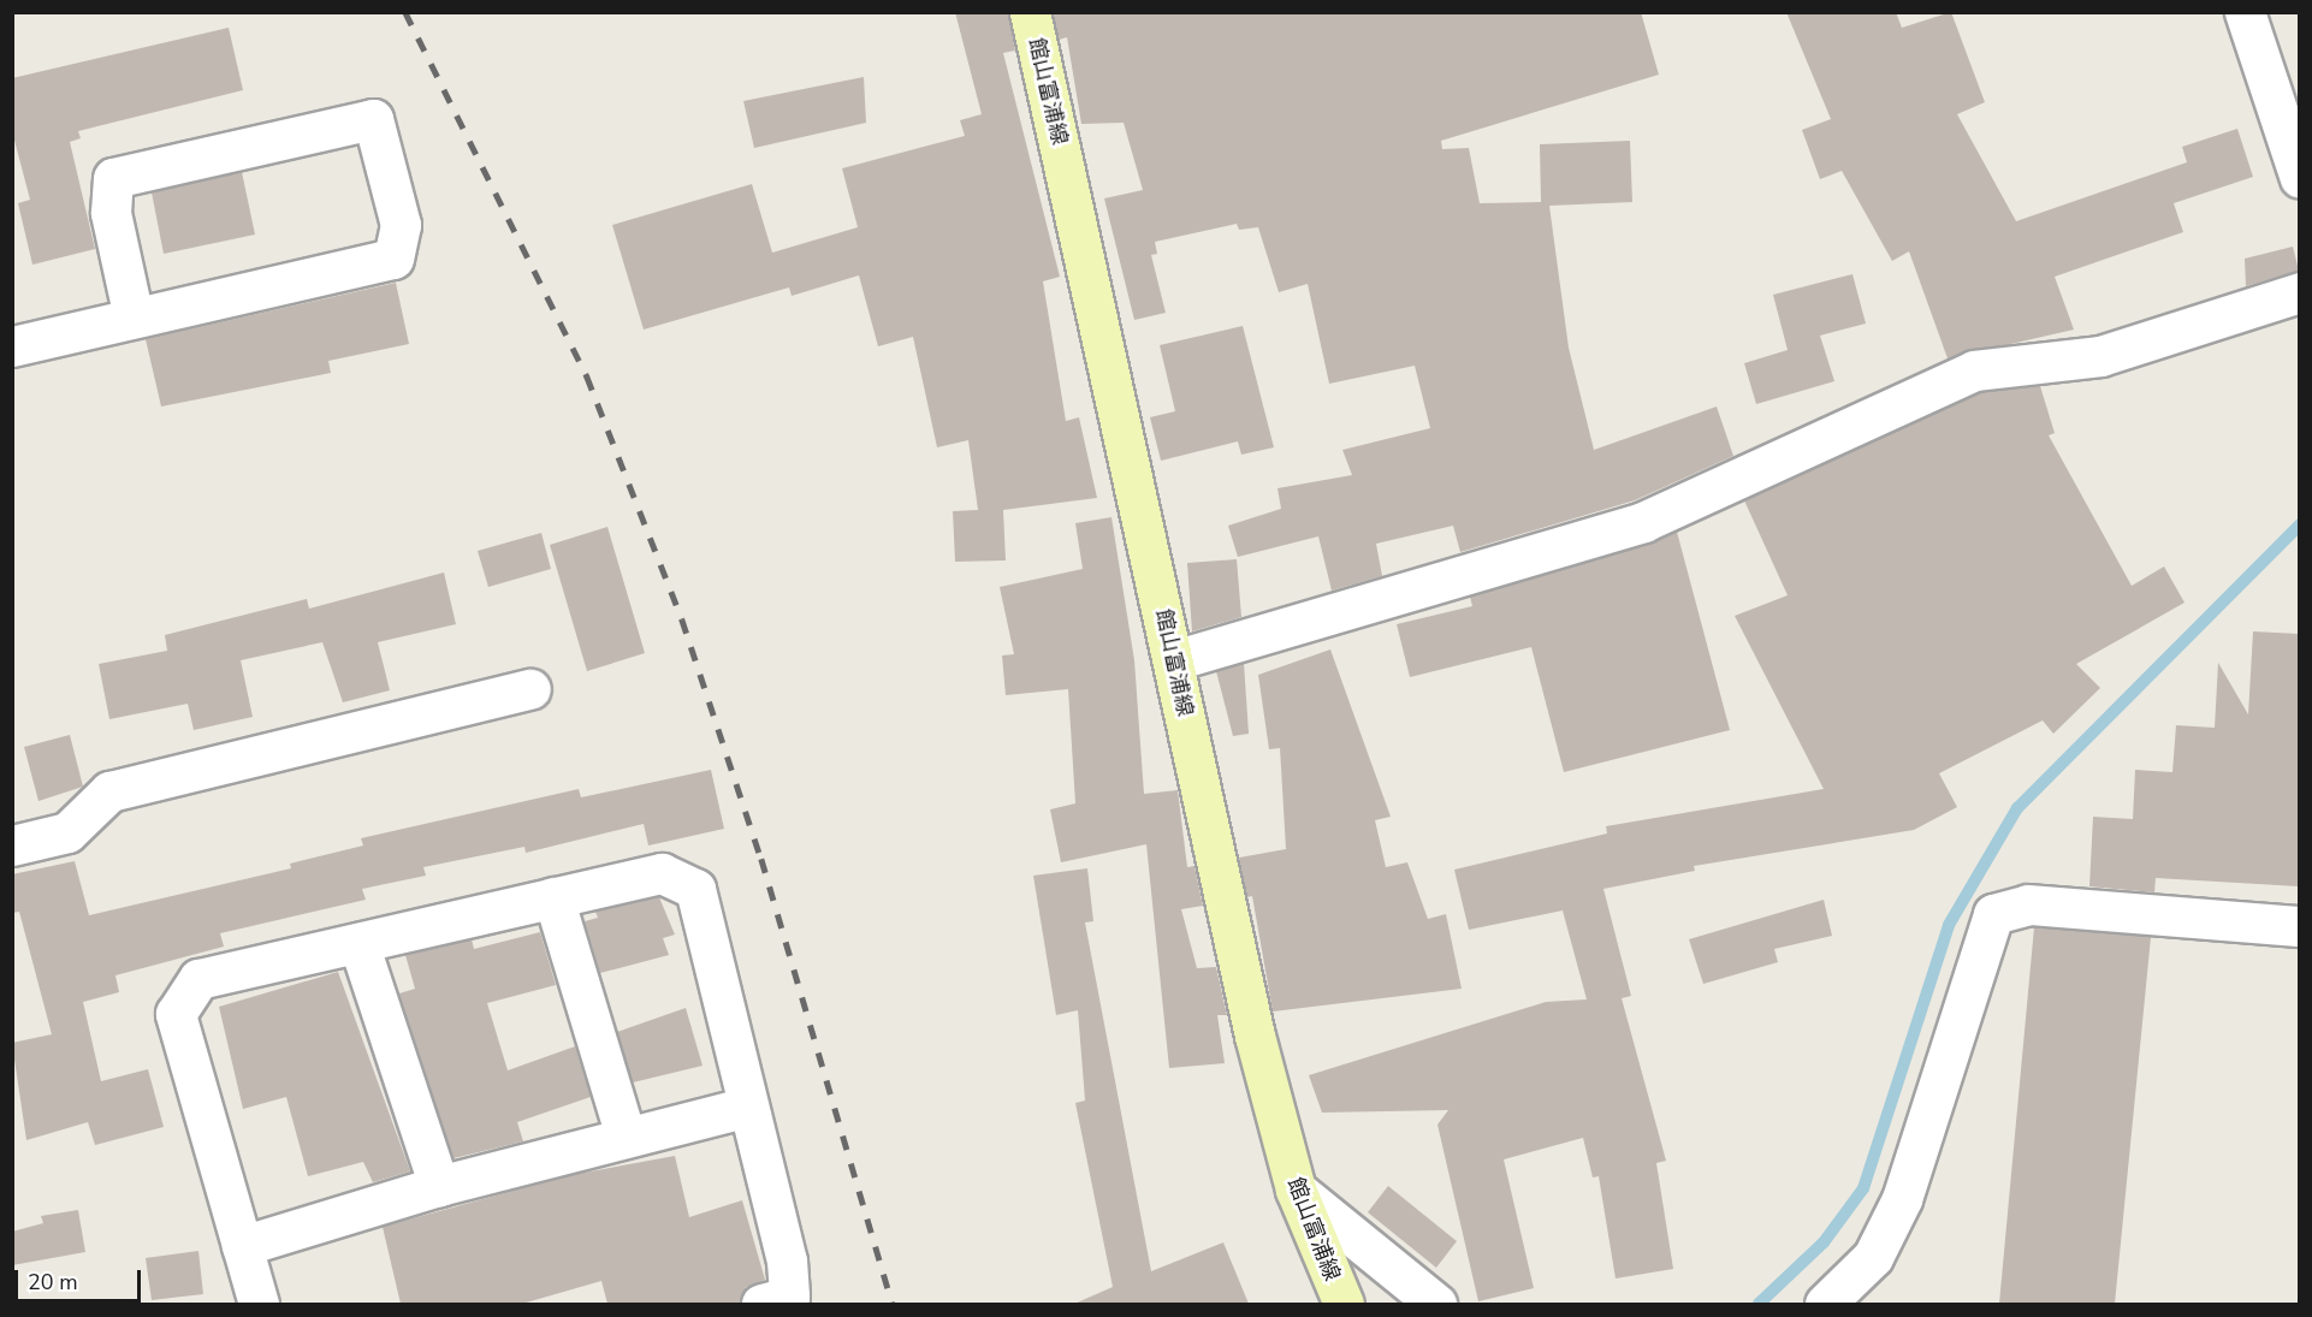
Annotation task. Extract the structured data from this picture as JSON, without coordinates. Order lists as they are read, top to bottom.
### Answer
{
  "streets": {
    "main road": ["館山富浦線"]
  },
  "scale_bar": "20 m"
}
